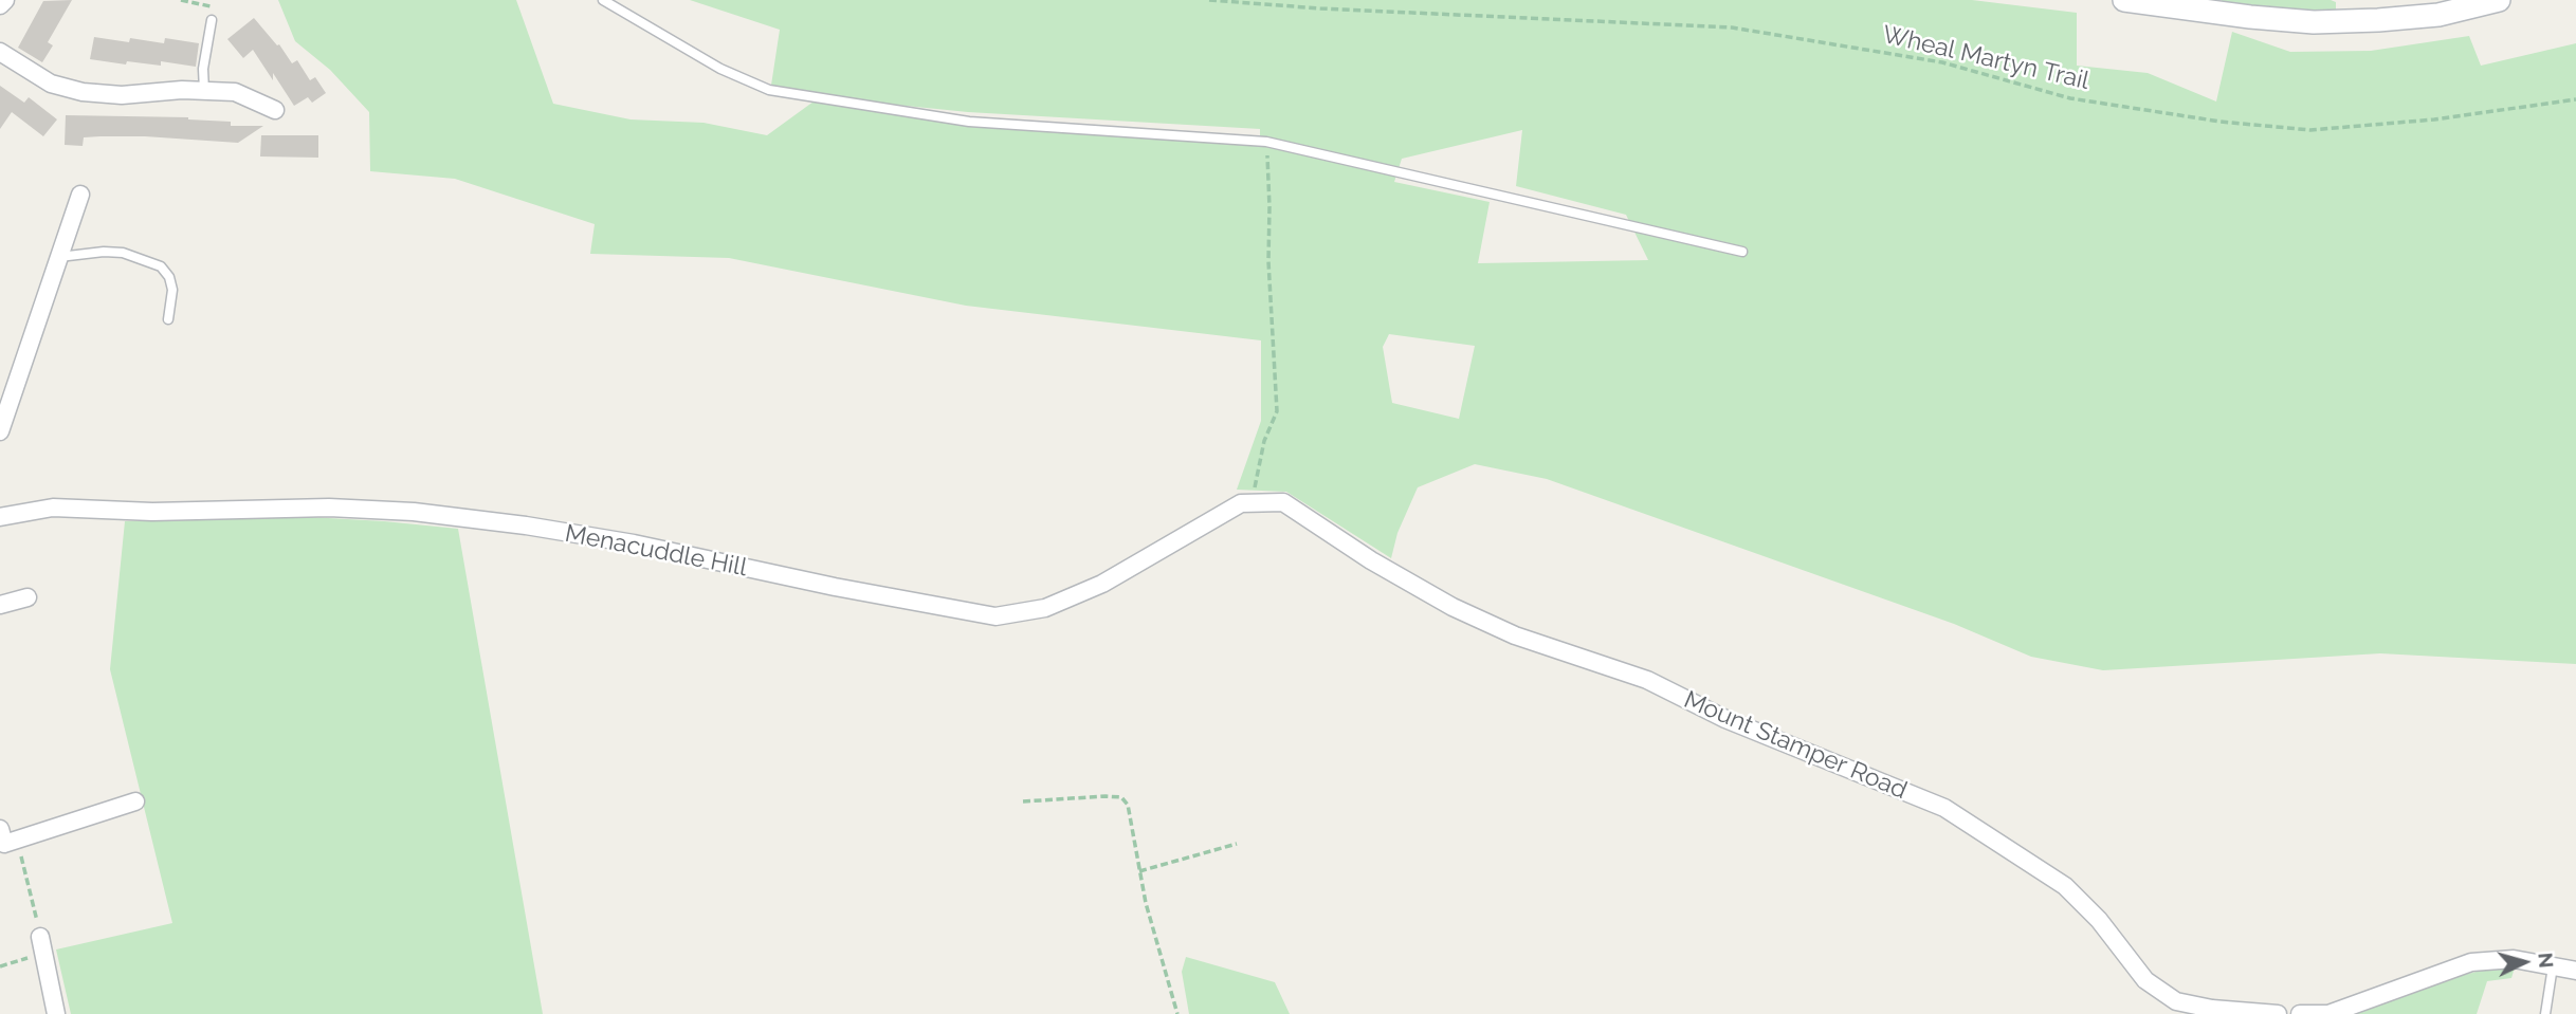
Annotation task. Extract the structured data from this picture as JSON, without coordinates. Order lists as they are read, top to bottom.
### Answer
{
  "streets": {
    "street": ["Menacuddle Hill", "Mount Stamper Road"],
    "path": ["Wheal Martyn Trail"]
  },
  "crossings": [
    ["Menacuddle Hill", "Mount Stamper Road"]
  ],
  "north": "right"
}
